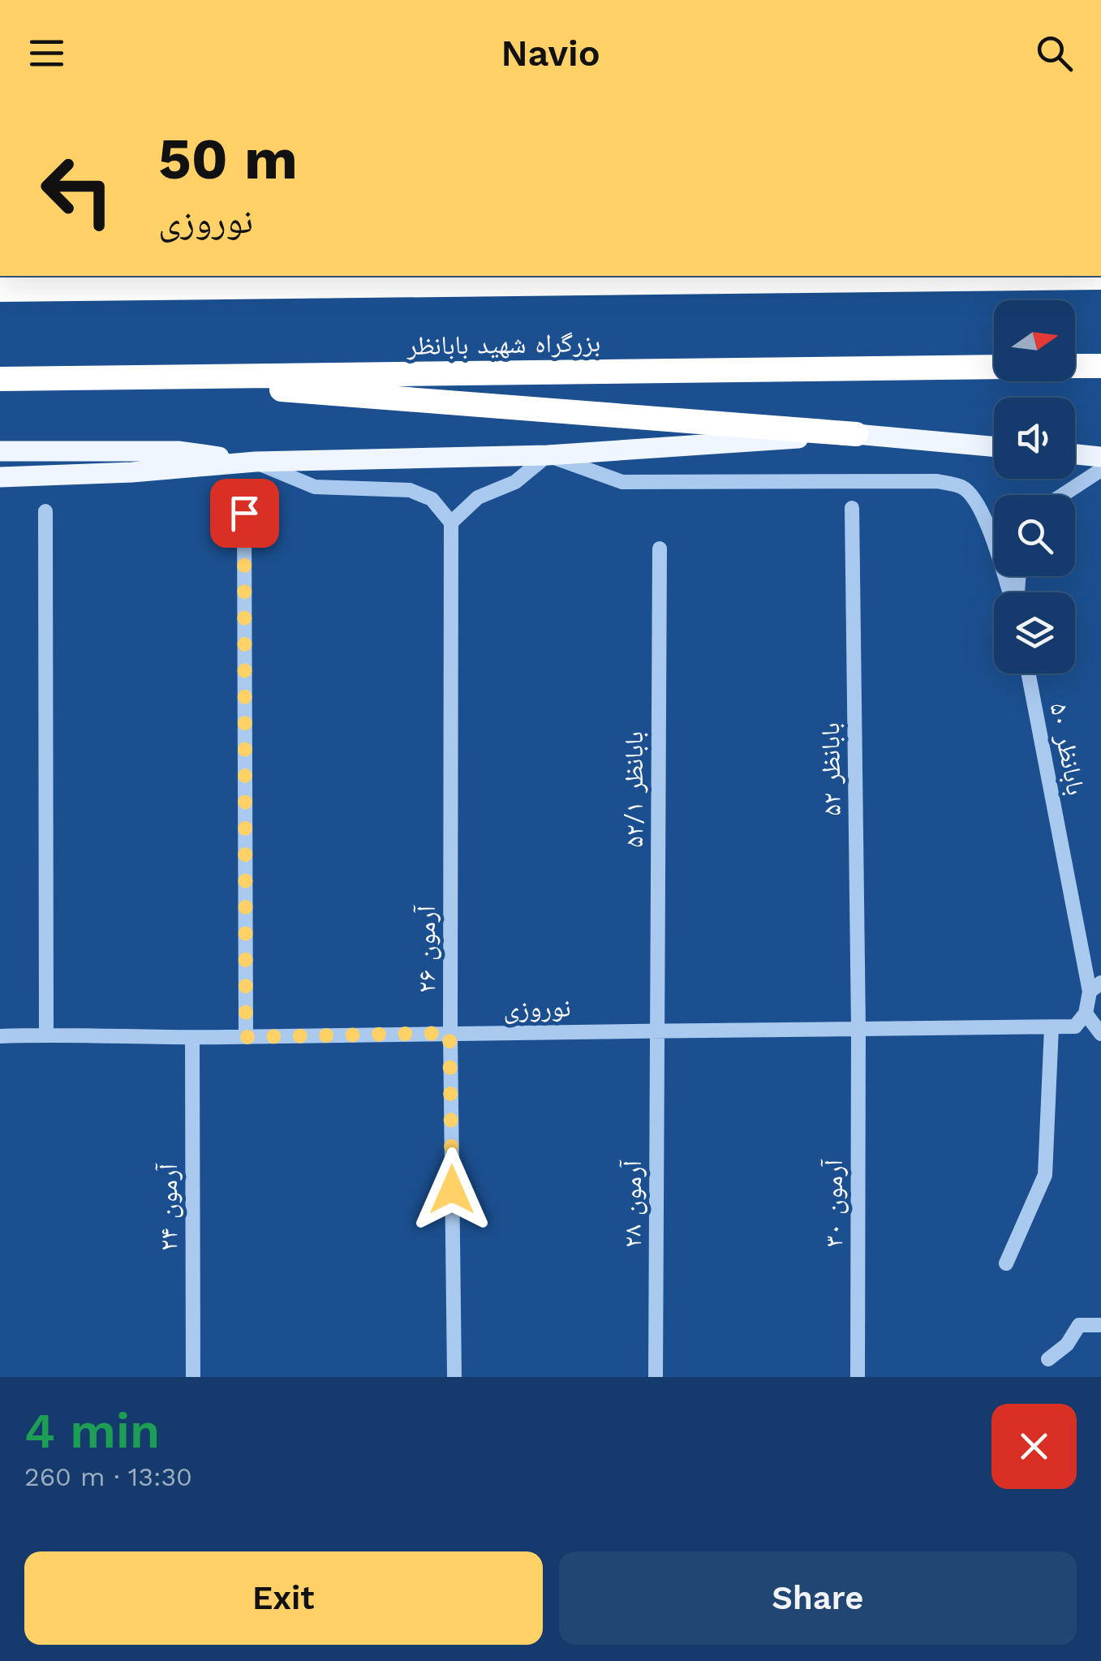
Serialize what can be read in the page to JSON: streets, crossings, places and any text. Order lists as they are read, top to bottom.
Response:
{
  "streets": {
    "highway": ["بزرگراه شهید بابانظر"],
    "street": [
      "بابانظر ۵۰",
      "بابانظر ۵۲",
      "بابانظر ۵۲/۱",
      "آرمون ۲۶",
      "نوروزی",
      "آرمون ۳۰",
      "آرمون ۲۸",
      "آرمون ۲۴"
    ]
  },
  "crossings": [
    ["بابانظر ۵۲", "نوروزی"],
    ["بابانظر ۵۲", "آرمون ۳۰"],
    ["بابانظر ۵۲/۱", "نوروزی"],
    ["بابانظر ۵۲/۱", "آرمون ۲۸"],
    ["آرمون ۲۶", "نوروزی"],
    ["نوروزی", "آرمون ۳۰"],
    ["نوروزی", "آرمون ۲۸"],
    ["نوروزی", "آرمون ۲۴"]
  ],
  "north": "right",
  "page": {
    "header": "Navio",
    "turn": ["50 m", "نوروزی"],
    "heading": ["4 min", "260 m · 13:30"],
    "buttons": ["Exit", "Share"]
  }
}
